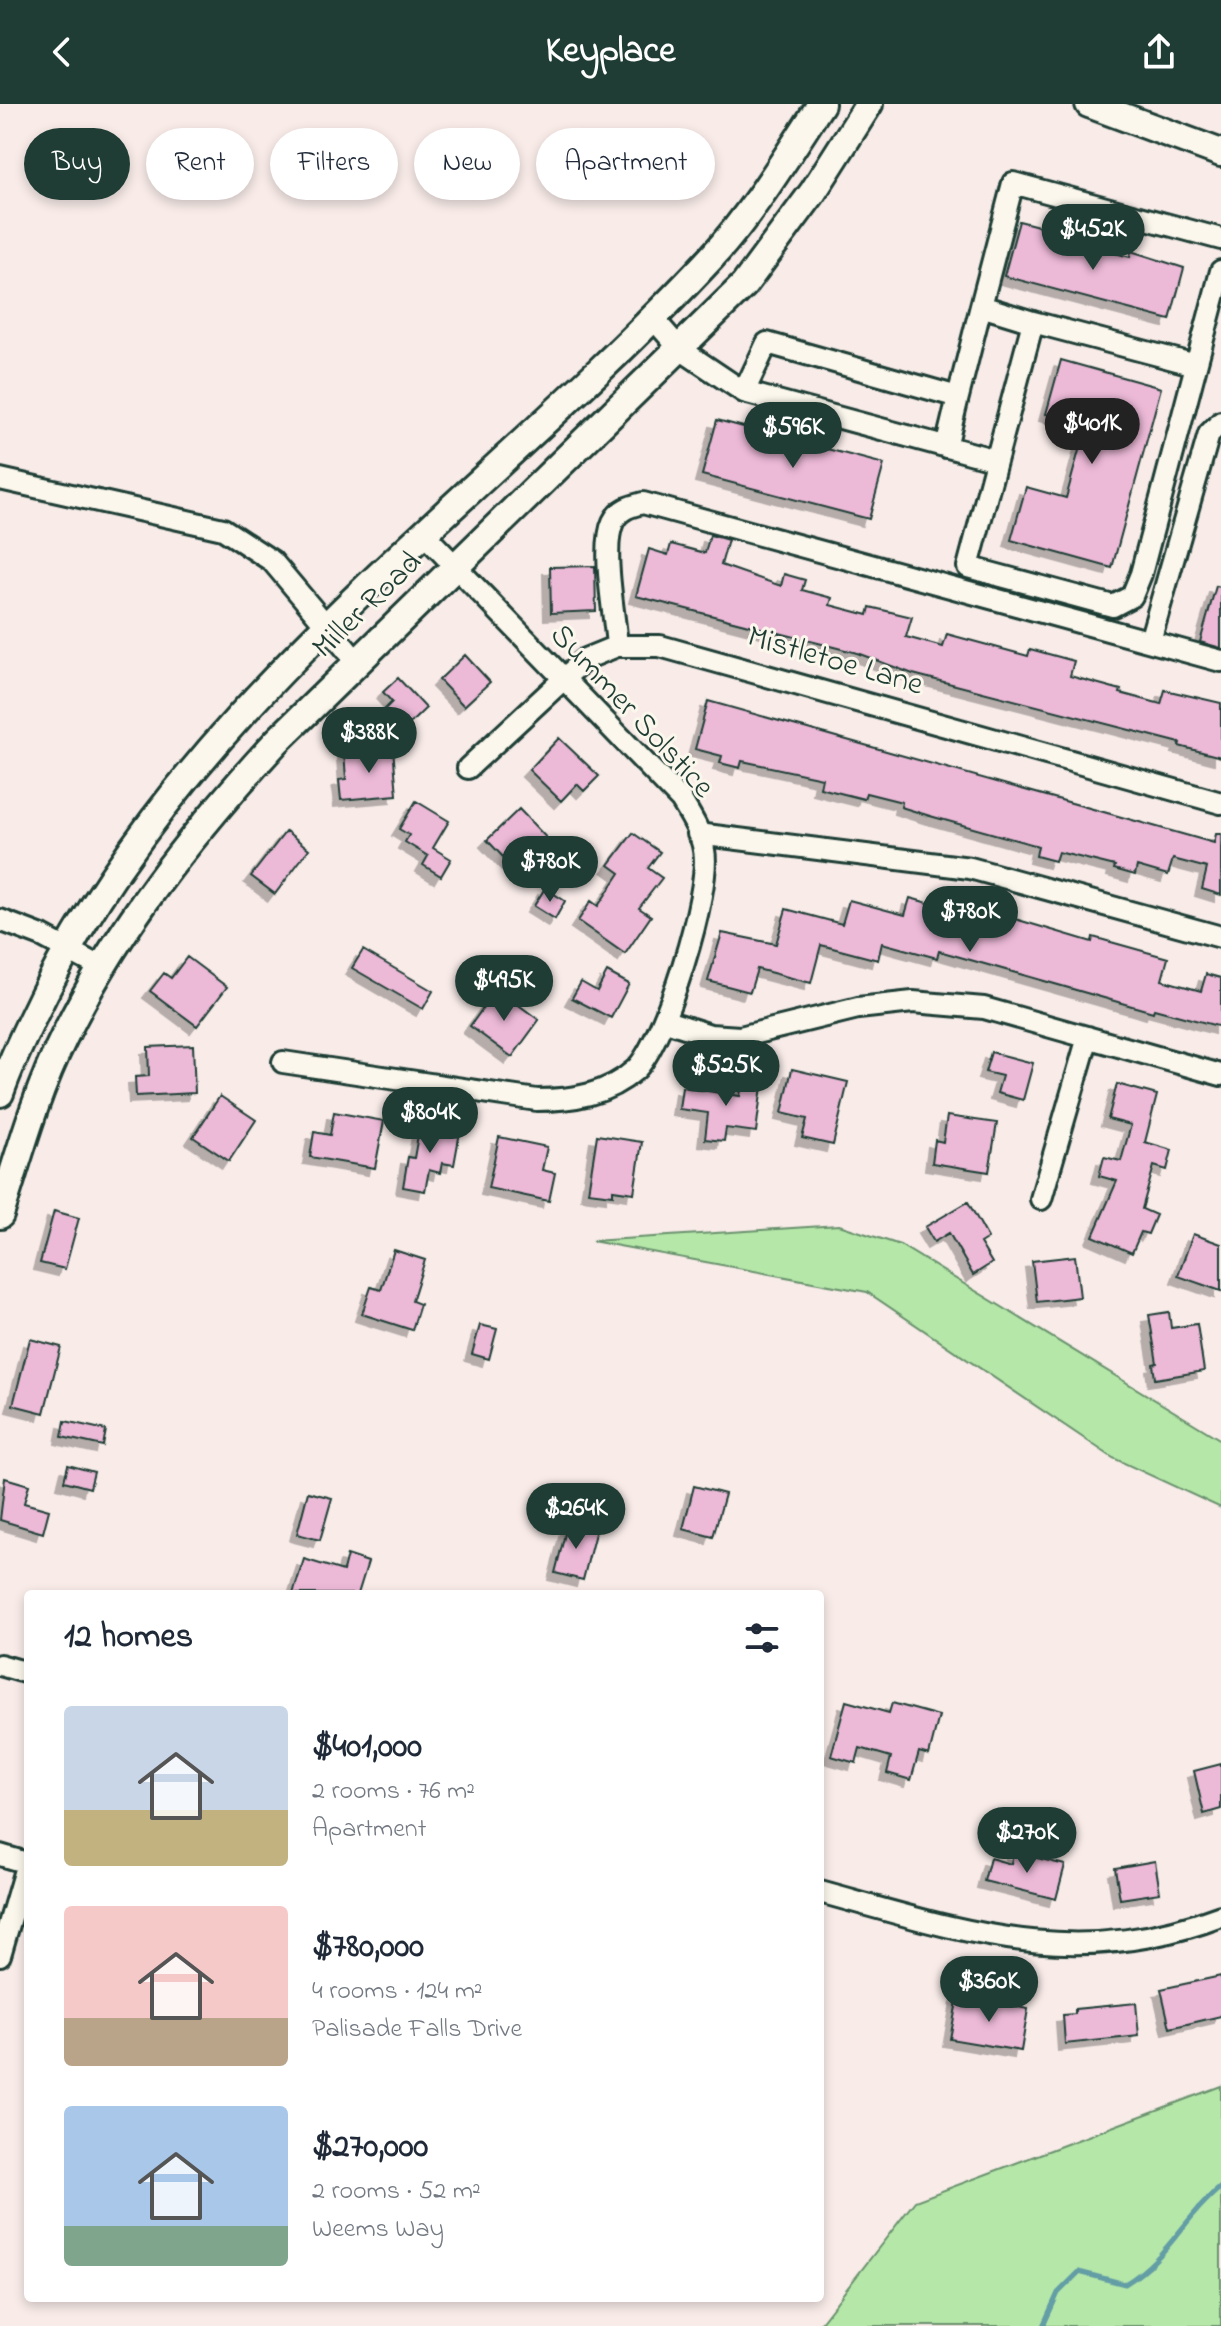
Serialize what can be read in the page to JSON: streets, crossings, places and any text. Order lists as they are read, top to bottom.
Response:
{
  "streets": {
    "main road": ["Miller Road"],
    "street": ["Mistletoe Lane", "Summer Solstice"]
  },
  "crossings": [
    ["Miller Road", "Summer Solstice"],
    ["Mistletoe Lane", "Summer Solstice"]
  ],
  "page": {
    "header": "Keyplace",
    "chip": [
      "Buy",
      "Rent",
      "Filters",
      "New",
      "Apartment"
    ],
    "price": [
      "$452K",
      "$401K",
      "$596K",
      "$388K",
      "$780K",
      "$780K",
      "$495K",
      "$525K",
      "$804K",
      "$264K",
      "$270K",
      "$360K"
    ],
    "heading": "12 homes",
    "list": [
      {
        "name": "$401,000",
        "note": "2 rooms · 76 m² · Apartment"
      },
      {
        "name": "$780,000",
        "note": "4 rooms · 124 m² · Palisade Falls Drive"
      },
      {
        "name": "$270,000",
        "note": "2 rooms · 52 m² · Weems Way"
      }
    ]
  }
}
